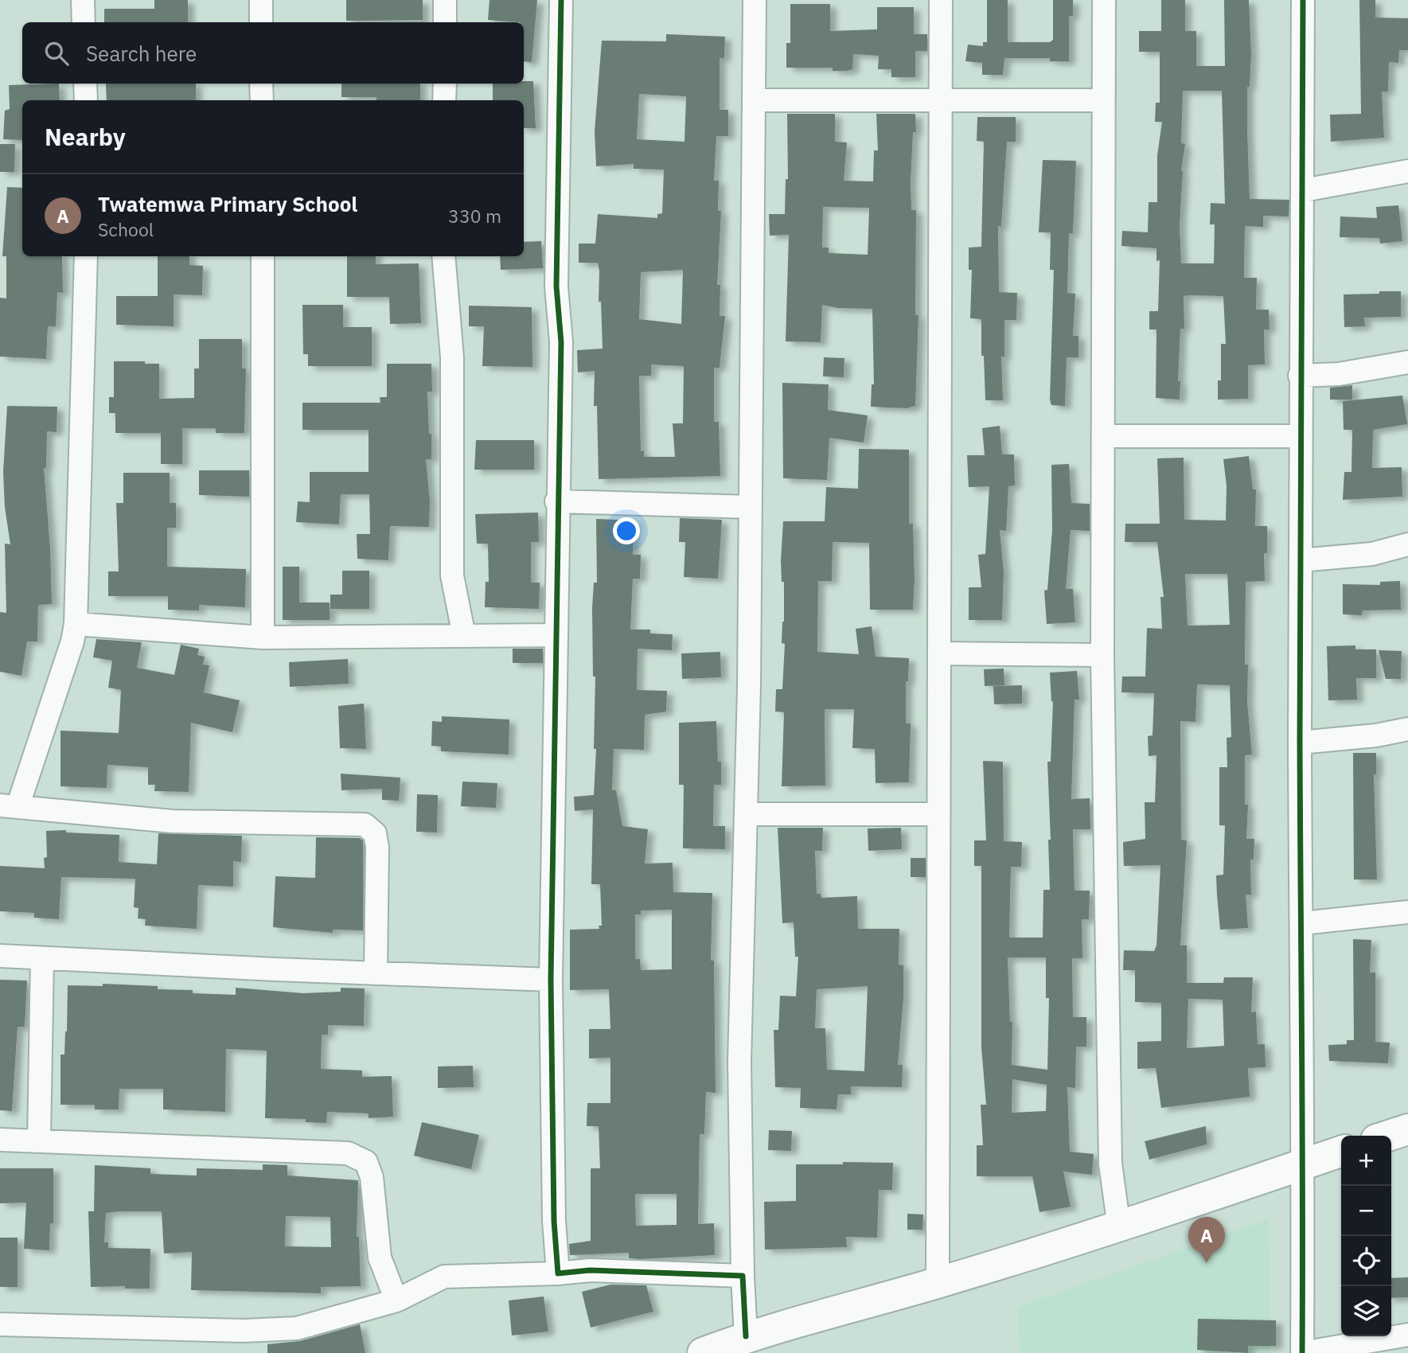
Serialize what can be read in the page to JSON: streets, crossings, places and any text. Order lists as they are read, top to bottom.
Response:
{
  "page": {
    "search": "Search here",
    "heading": "Nearby",
    "list": [
      {
        "mark": "A",
        "name": "Twatemwa Primary School",
        "note": "School",
        "value": "330 m"
      }
    ],
    "map_buttons": ["+", "−"],
    "pins": "A"
  }
}
